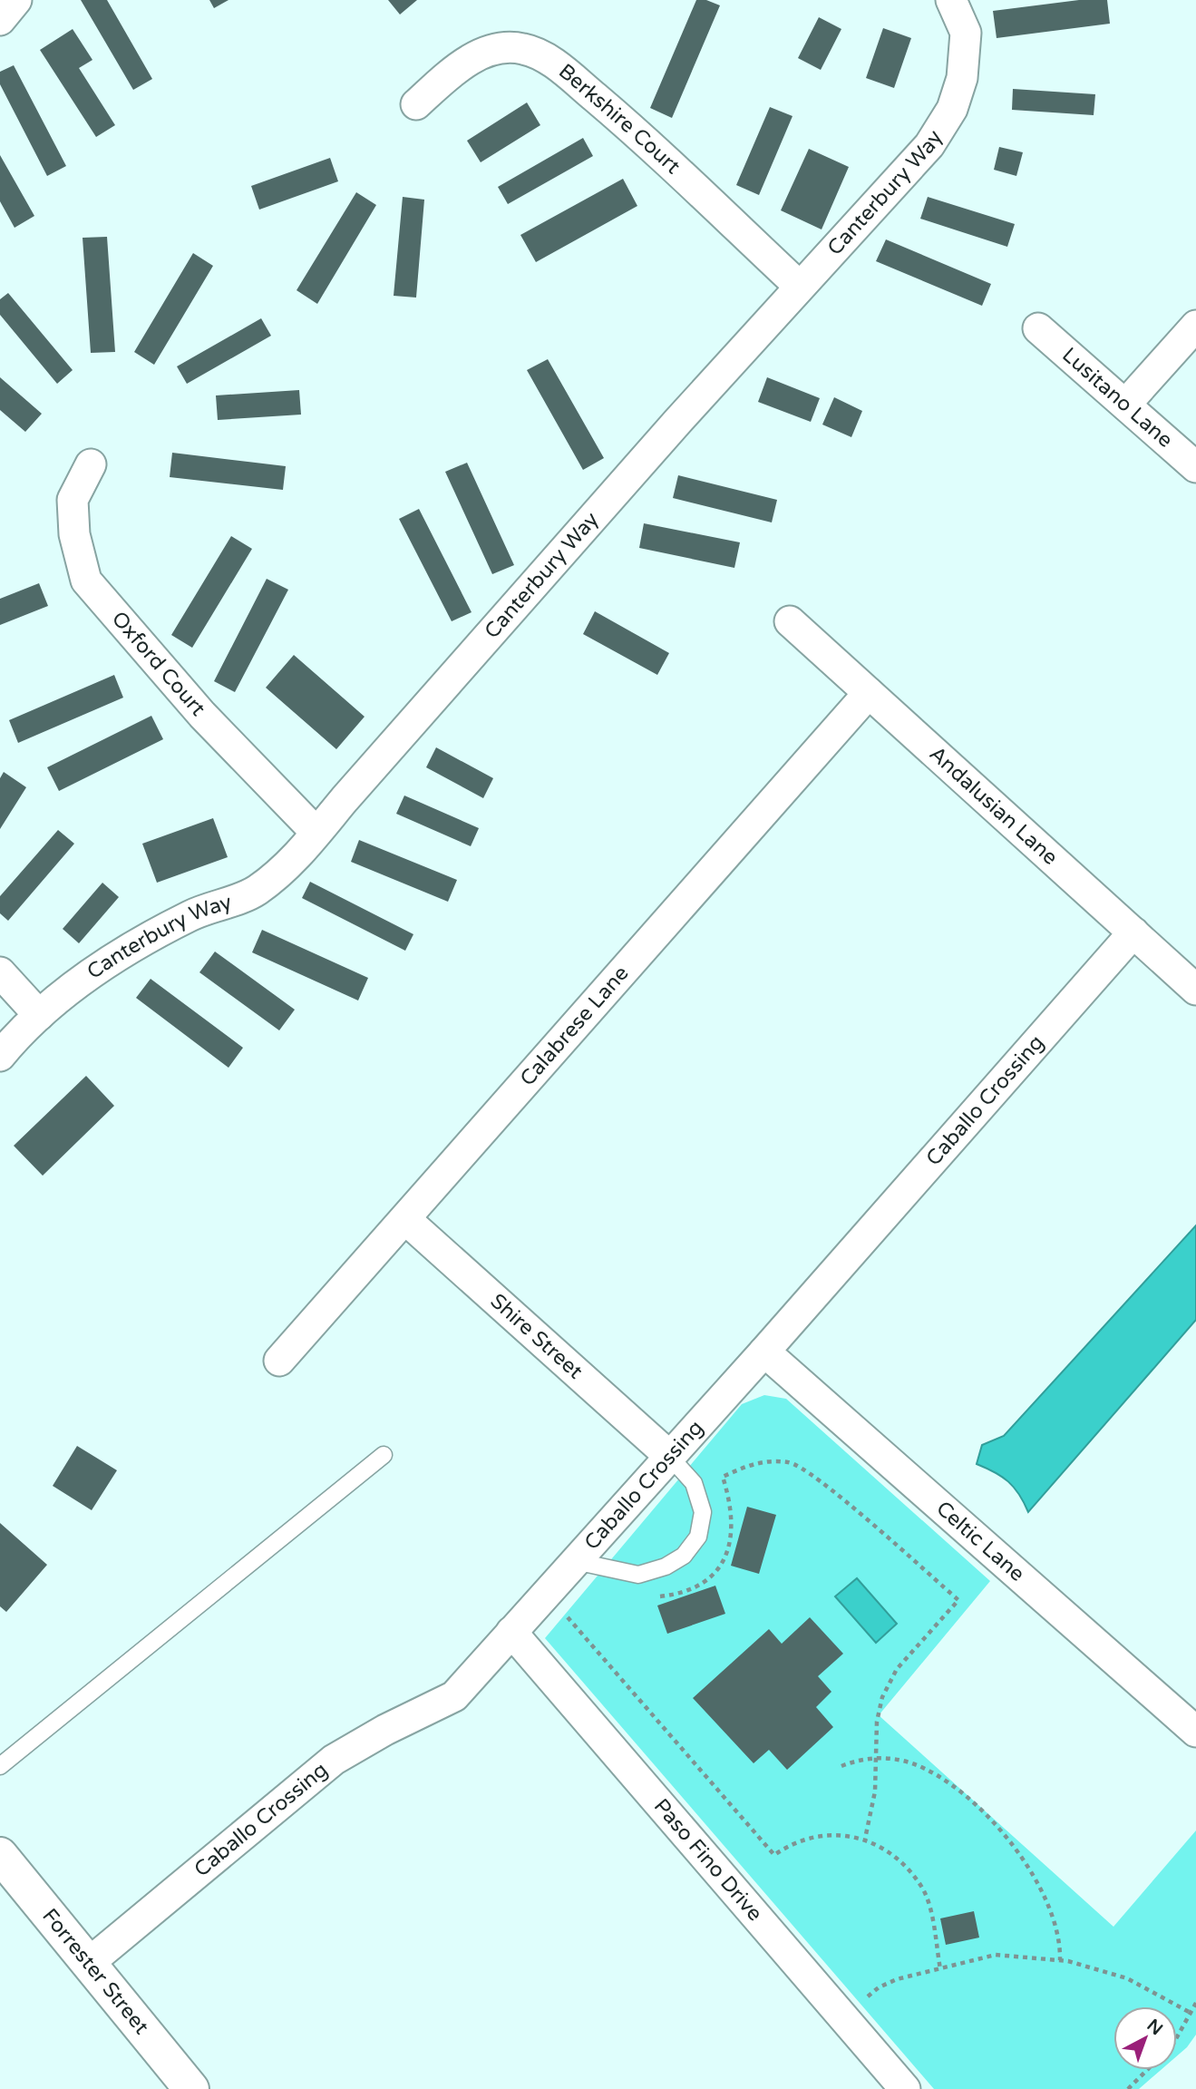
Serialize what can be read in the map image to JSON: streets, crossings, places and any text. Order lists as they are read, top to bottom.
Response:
{
  "streets": {
    "street": [
      "Berkshire Court",
      "Canterbury Way",
      "Lusitano Lane",
      "Oxford Court",
      "Andalusian Lane",
      "Calabrese Lane",
      "Caballo Crossing",
      "Shire Street",
      "Celtic Lane",
      "Paso Fino Drive",
      "Forrester Street"
    ]
  },
  "crossings": [
    ["Berkshire Court", "Canterbury Way"],
    ["Canterbury Way", "Oxford Court"],
    ["Andalusian Lane", "Calabrese Lane"],
    ["Andalusian Lane", "Caballo Crossing"],
    ["Calabrese Lane", "Shire Street"],
    ["Caballo Crossing", "Shire Street"],
    ["Caballo Crossing", "Celtic Lane"],
    ["Caballo Crossing", "Paso Fino Drive"],
    ["Caballo Crossing", "Forrester Street"]
  ],
  "north": "top right"
}
